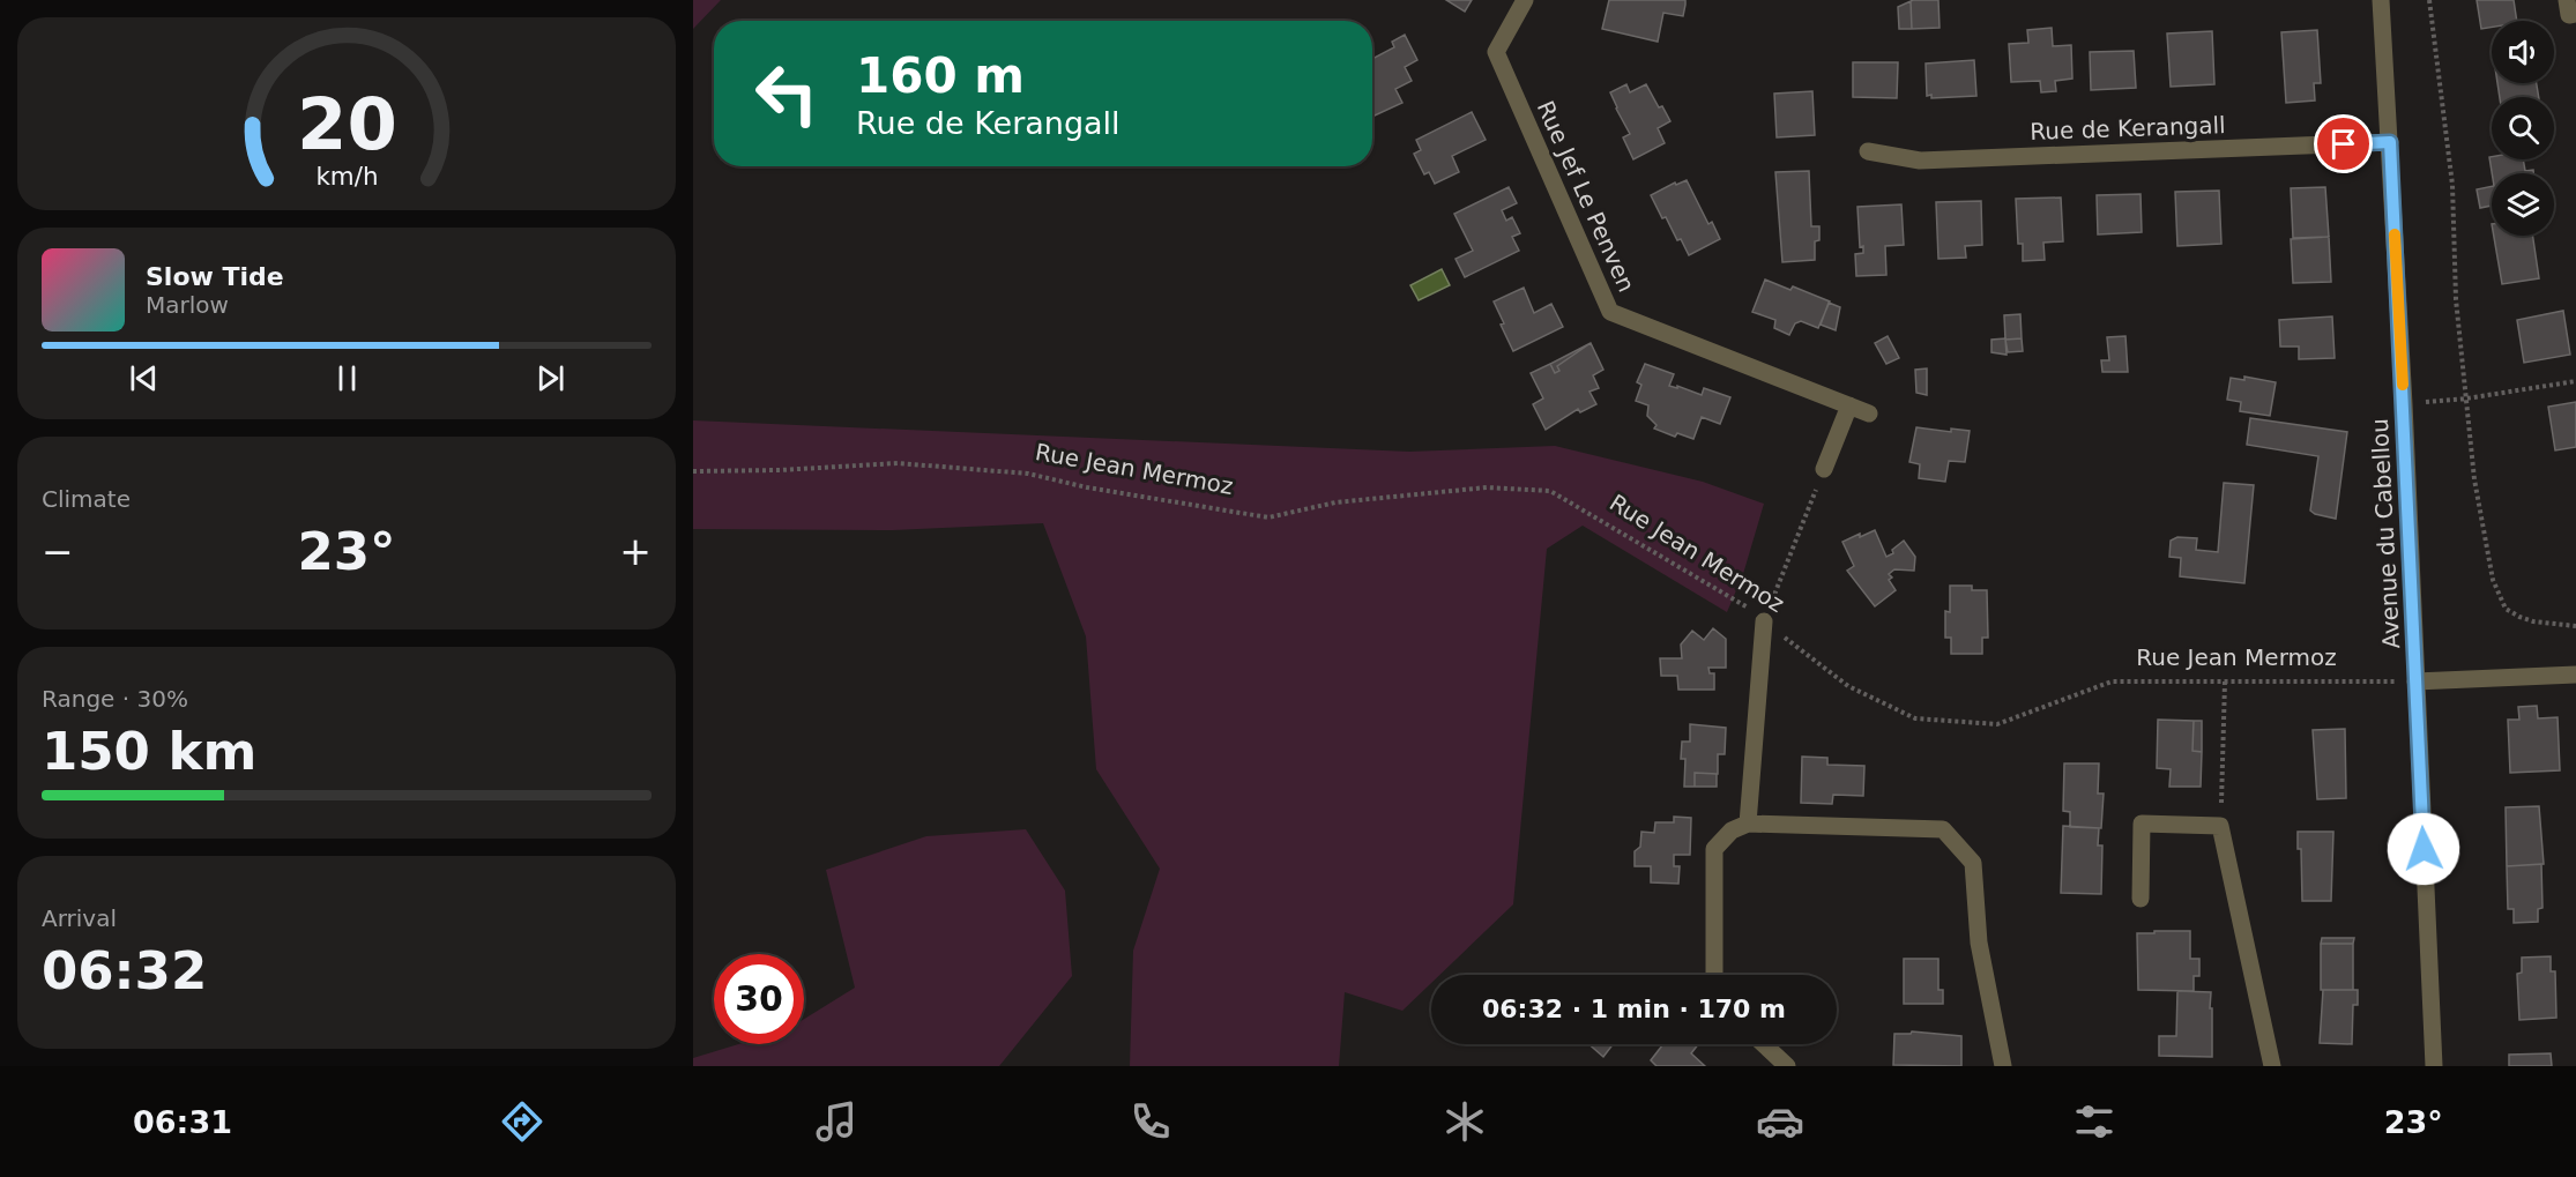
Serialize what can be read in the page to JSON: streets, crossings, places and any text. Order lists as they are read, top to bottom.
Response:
{
  "streets": {
    "street": ["Rue de Kerangall", "Rue Jef Le Penven", "Avenue du Cabellou"],
    "path": ["Rue Jean Mermoz"]
  },
  "crossings": [
    ["Rue de Kerangall", "Avenue du Cabellou"],
    ["Rue Jean Mermoz", "Avenue du Cabellou"]
  ],
  "page": {
    "turn": ["160 m", "Rue de Kerangall"],
    "song": ["Slow Tide", "Marlow"],
    "tile": [
      "Climate",
      ["Range · 30%", "150 km"],
      ["Arrival", "06:32"]
    ],
    "heat": ["−", "23°", "+"],
    "limit": "30",
    "trip": "06:32 · 1 min · 170 m",
    "tabs": ["06:31", "23°"],
    "gauge": ["20", "km/h"]
  }
}
